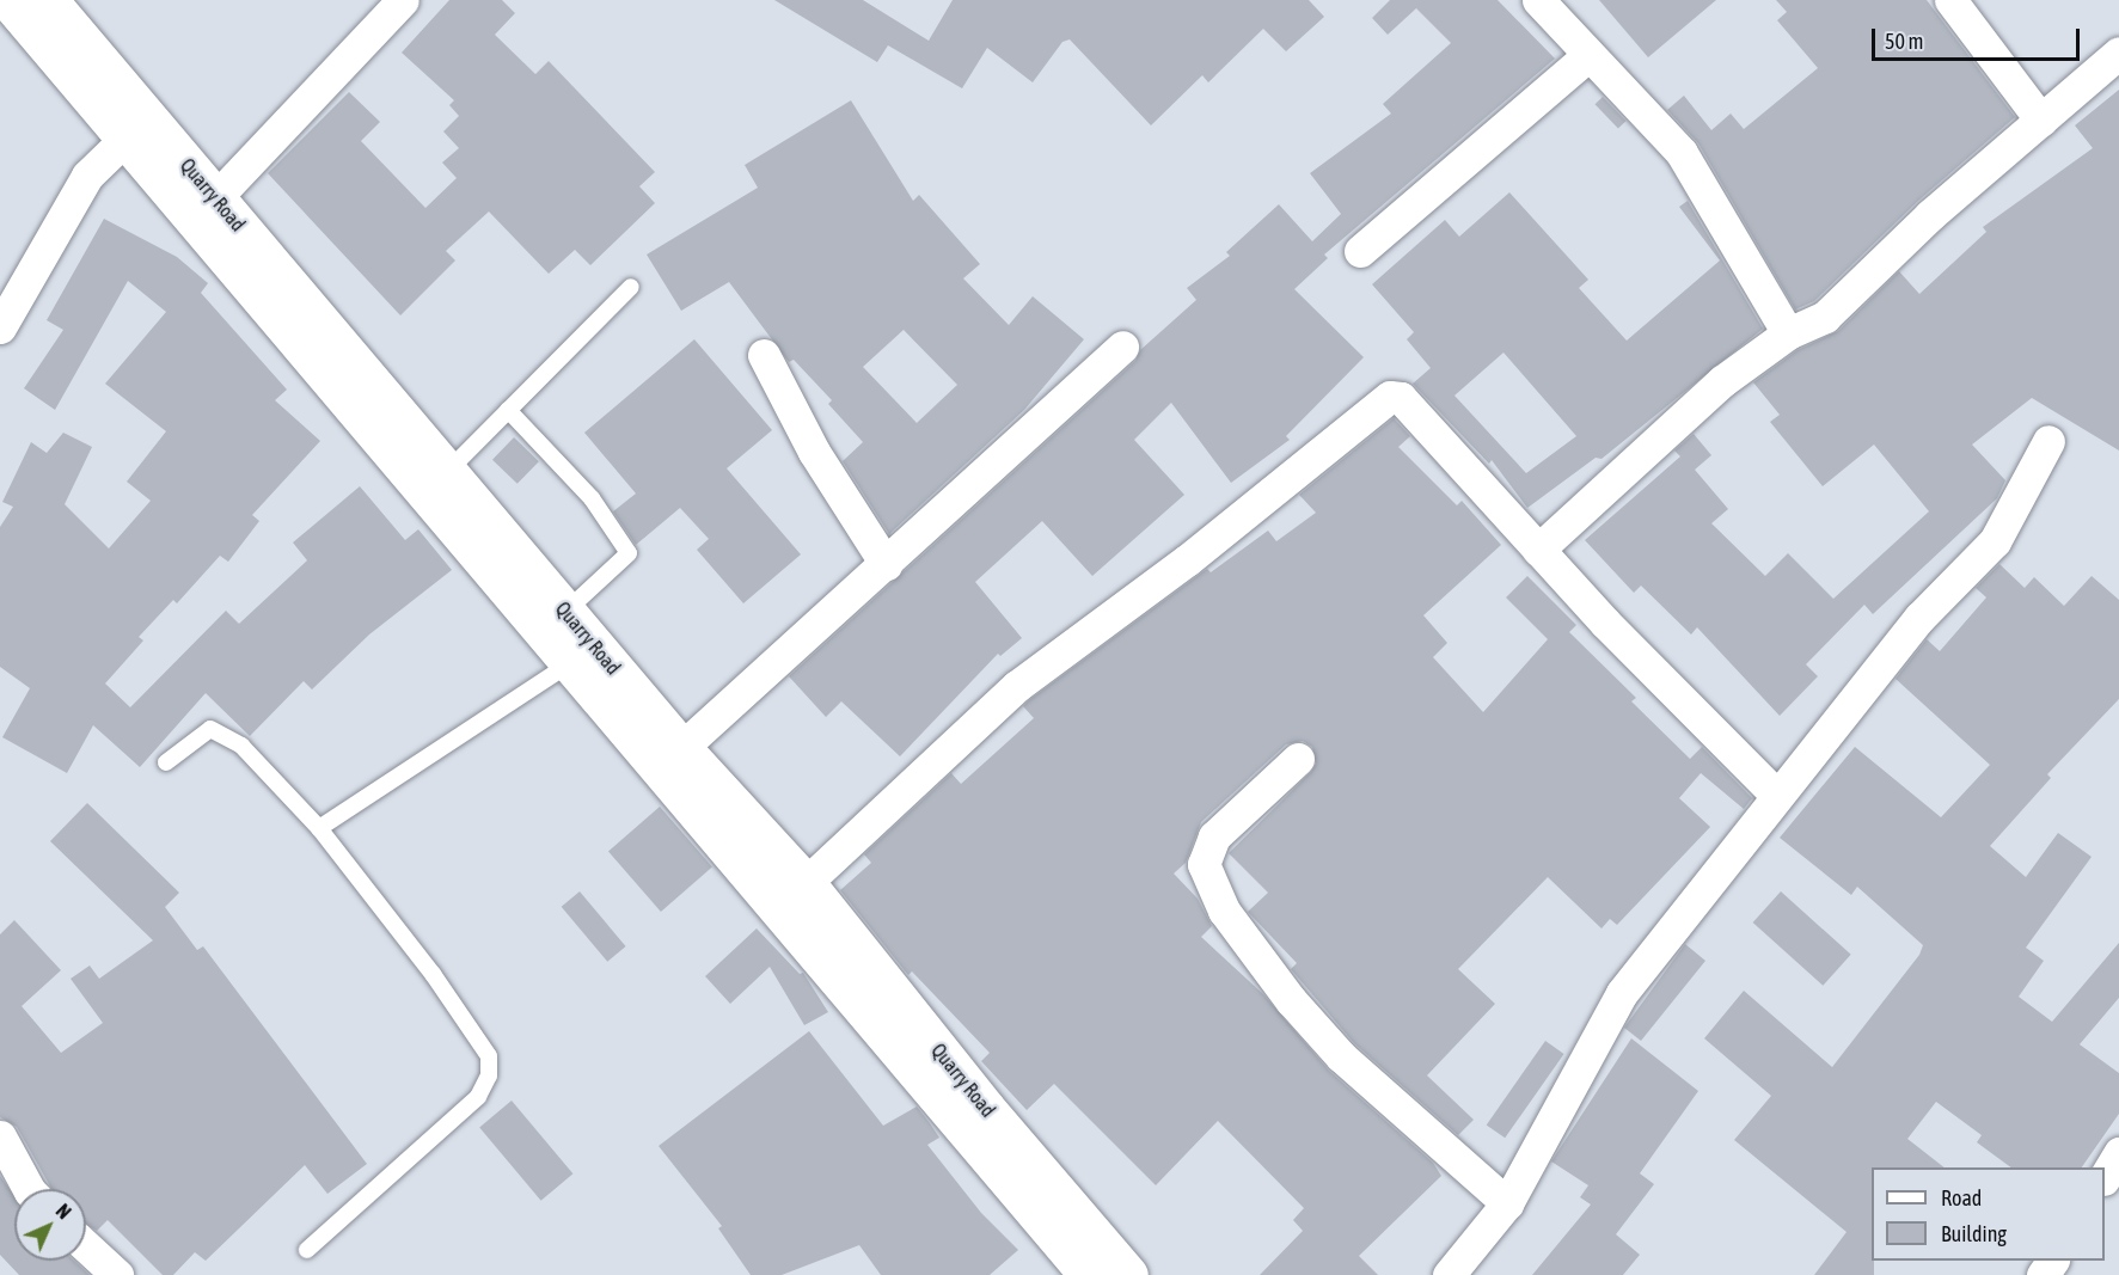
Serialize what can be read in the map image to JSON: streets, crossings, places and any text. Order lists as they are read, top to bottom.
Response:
{
  "streets": {
    "main road": ["Quarry Road"]
  },
  "legend": ["Road", "Building"],
  "scale_bar": "50 m",
  "north": "top right"
}
